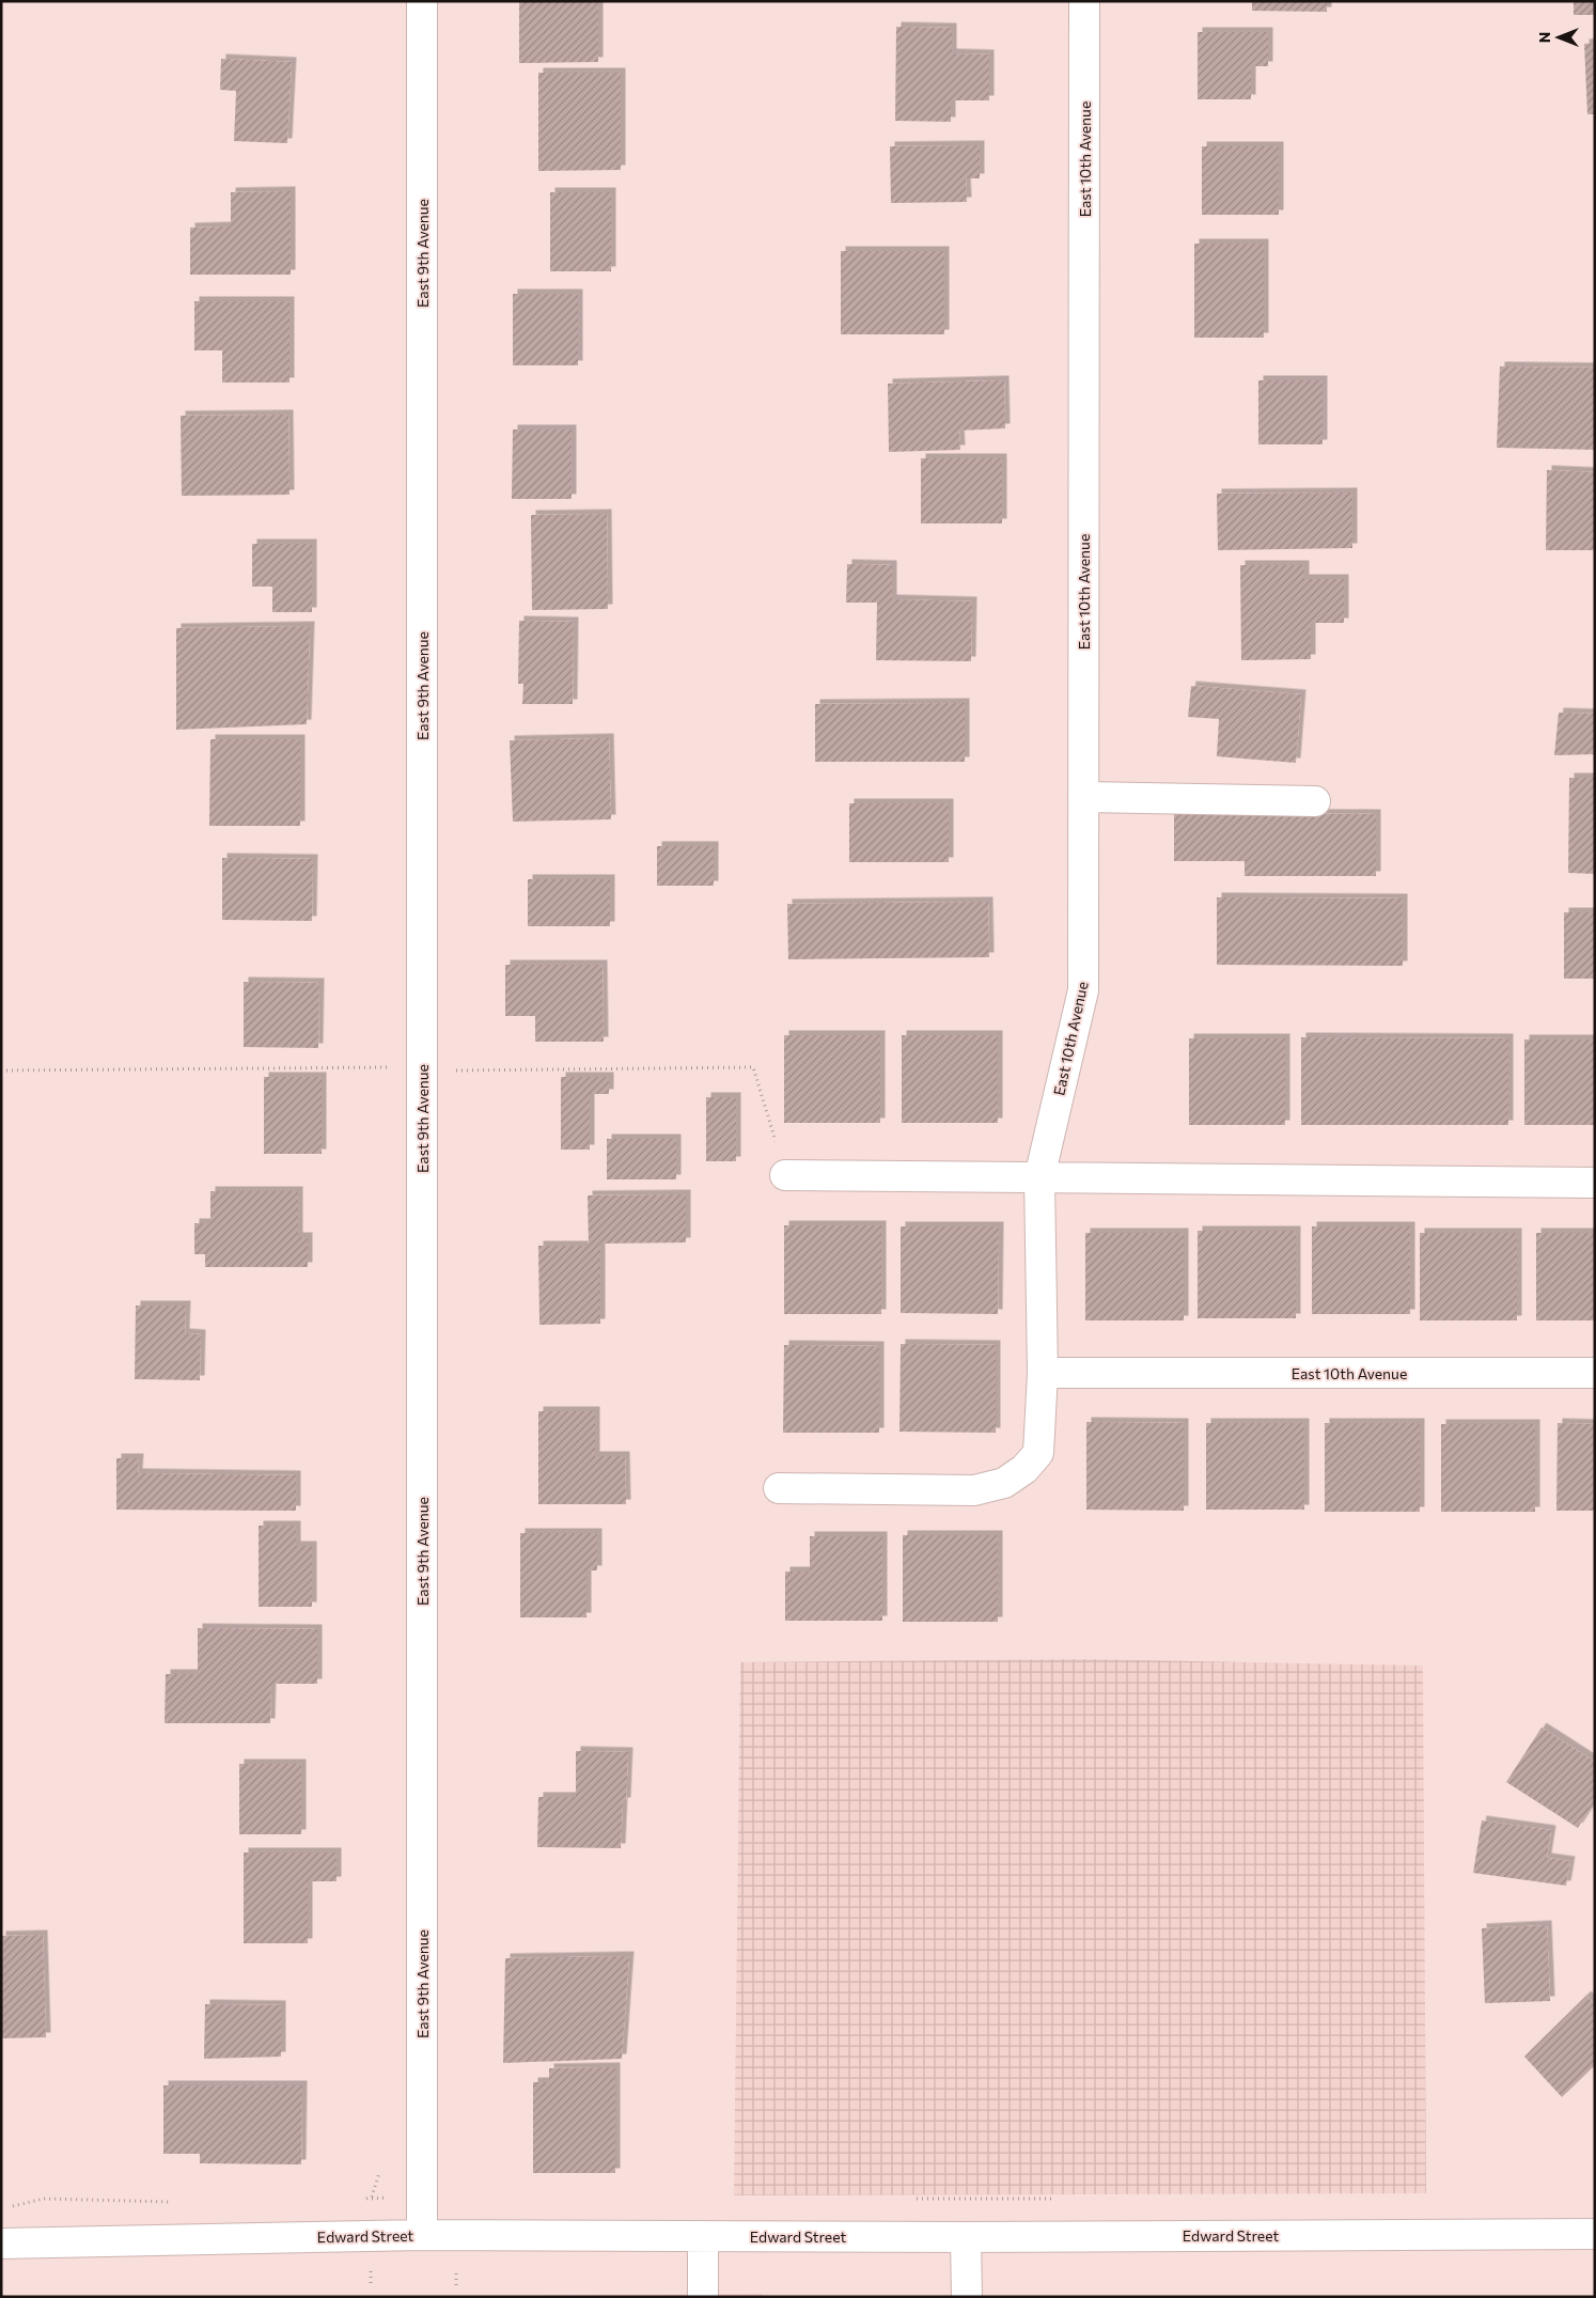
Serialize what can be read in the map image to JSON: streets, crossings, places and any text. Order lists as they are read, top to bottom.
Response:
{
  "streets": {
    "street": ["East 10th Avenue", "East 9th Avenue", "Edward Street"]
  },
  "crossings": [
    ["East 9th Avenue", "Edward Street"]
  ],
  "north": "left"
}
